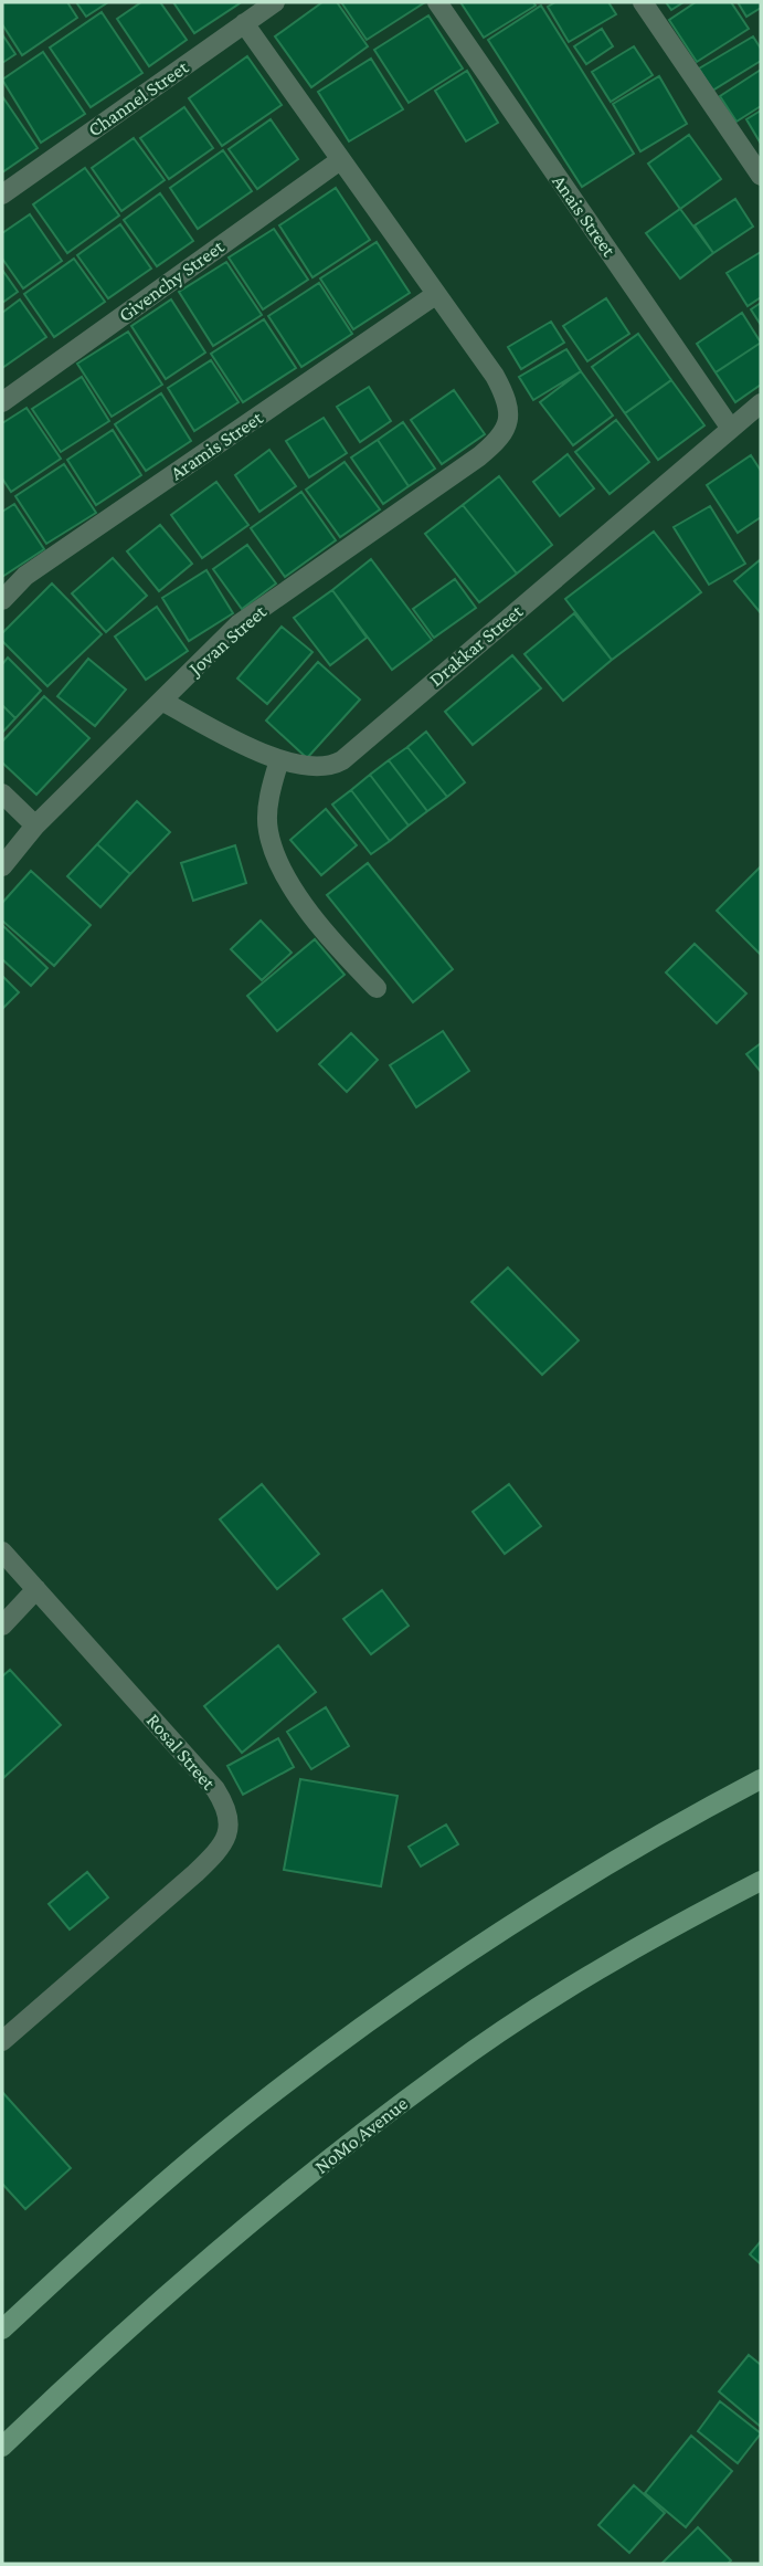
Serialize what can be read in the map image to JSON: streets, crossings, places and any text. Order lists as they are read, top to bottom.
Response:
{
  "streets": {
    "main road": ["NoMo Avenue"],
    "street": [
      "Channel Street",
      "Anais Street",
      "Givenchy Street",
      "Aramis Street",
      "Jovan Street",
      "Drakkar Street",
      "Rosal Street"
    ]
  },
  "crossings": [
    ["Channel Street", "Jovan Street"],
    ["Anais Street", "Drakkar Street"],
    ["Givenchy Street", "Jovan Street"],
    ["Aramis Street", "Jovan Street"],
    ["Jovan Street", "Drakkar Street"]
  ]
}
